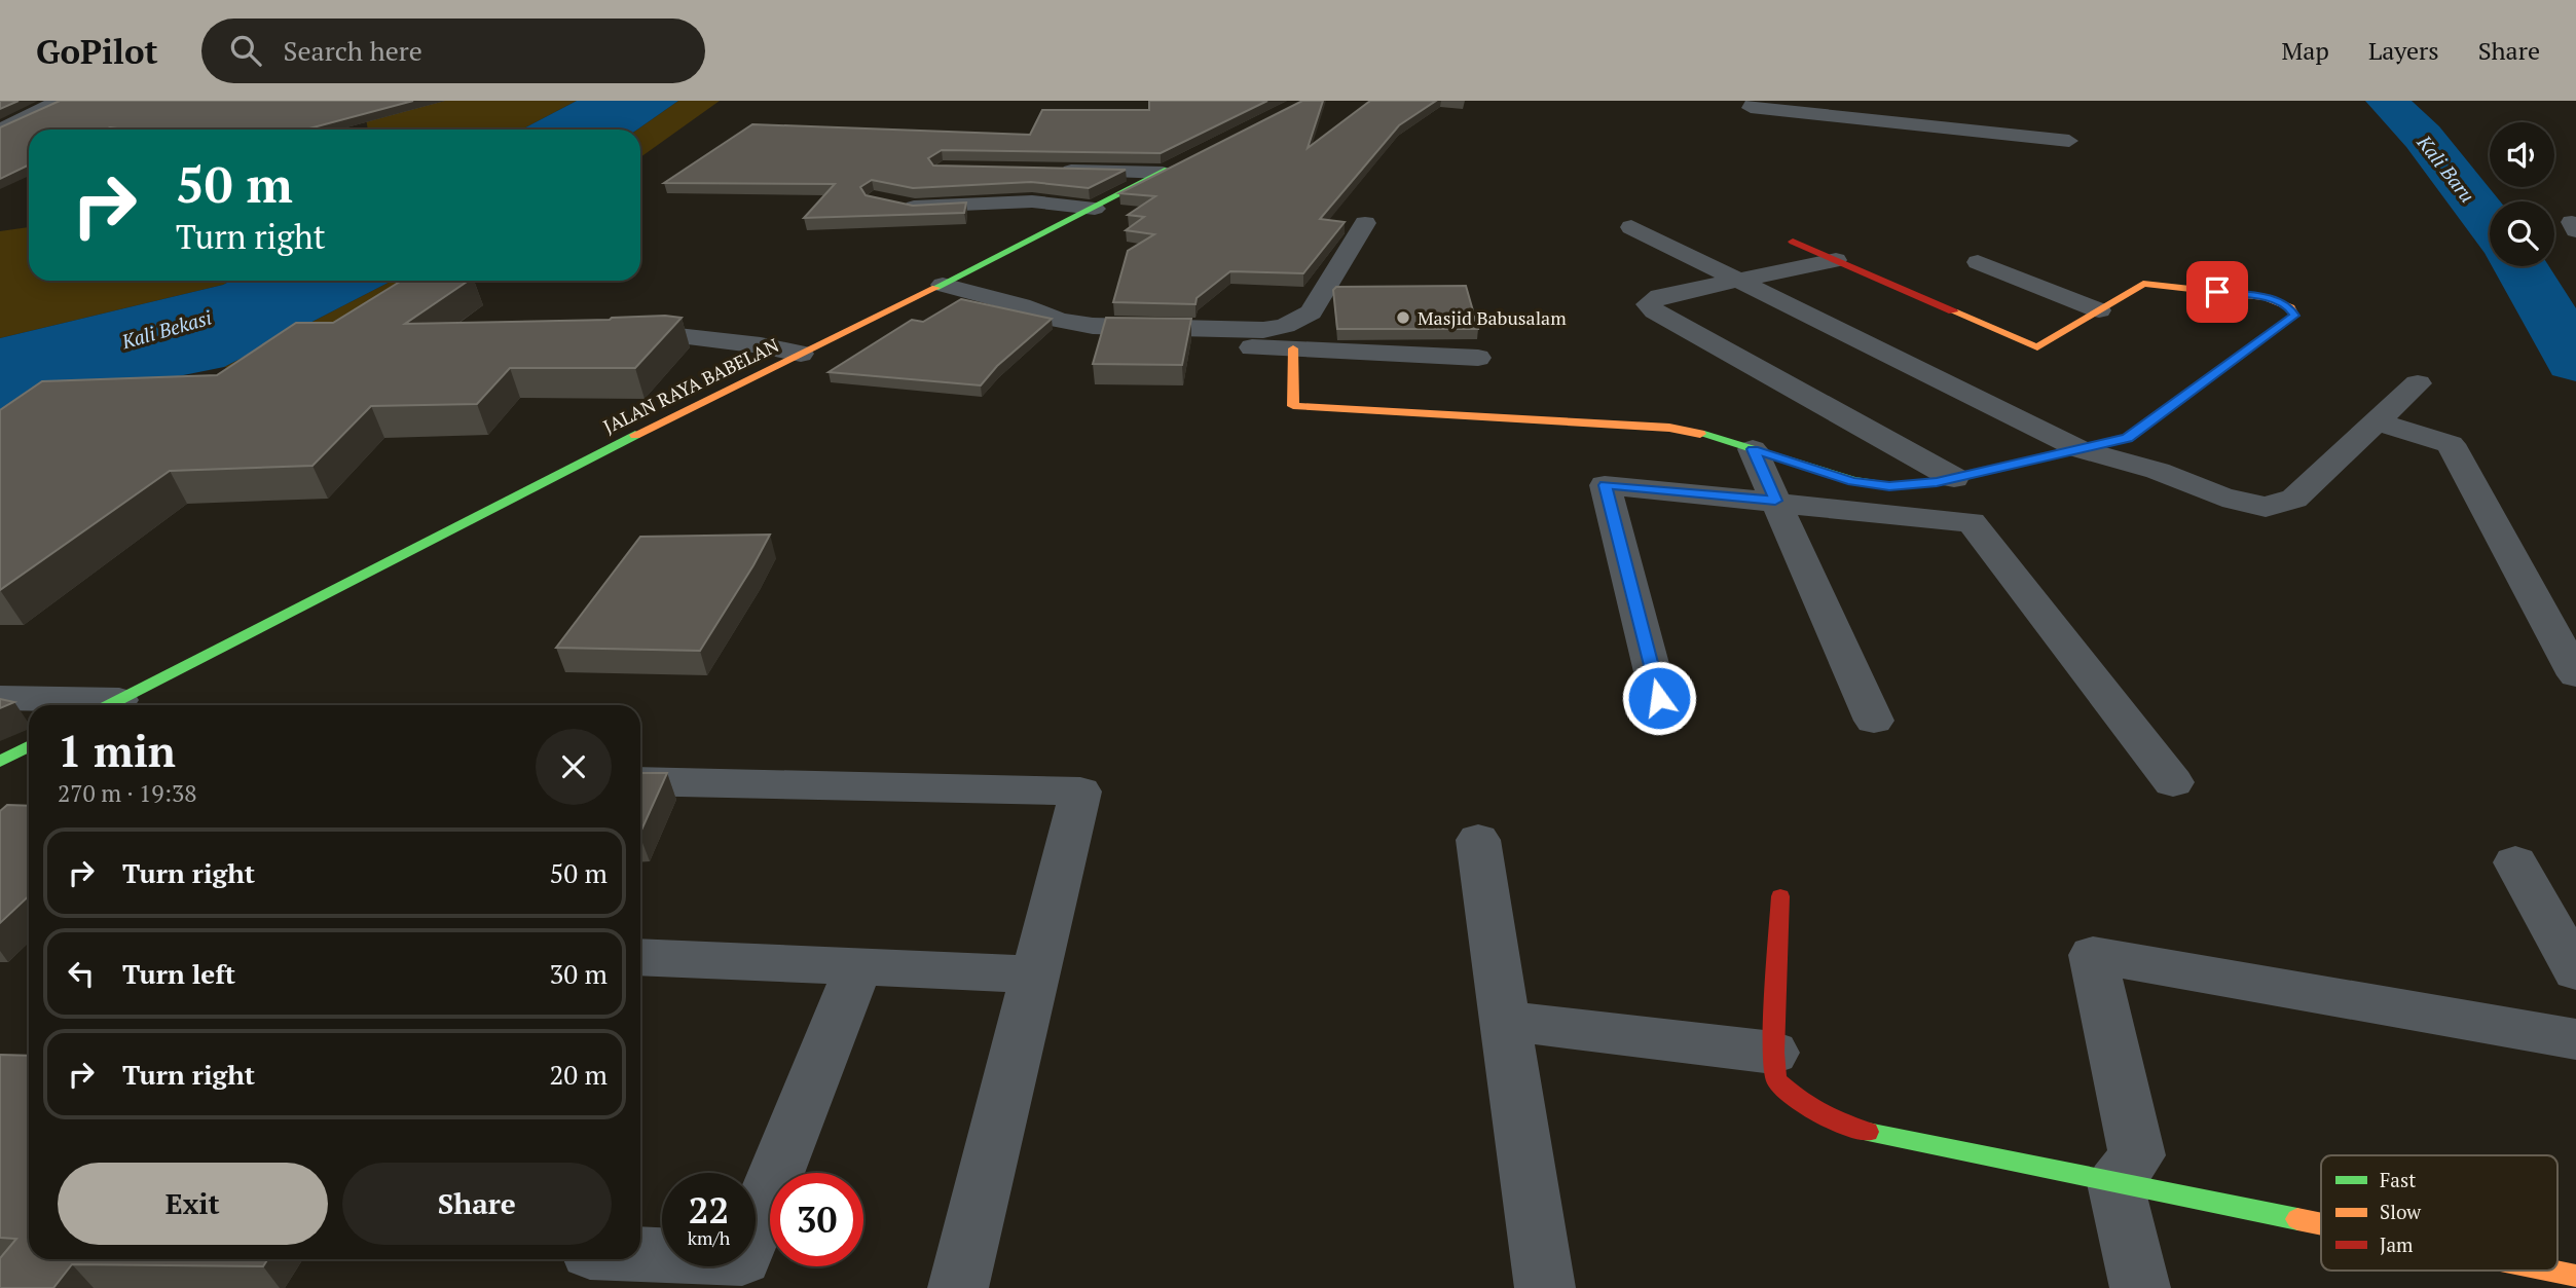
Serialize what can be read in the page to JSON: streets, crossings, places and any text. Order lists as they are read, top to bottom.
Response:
{
  "streets": {
    "street": ["JALAN RAYA BABELAN"]
  },
  "water": ["Kali Baru", "Kali Bekasi"],
  "places": ["Masjid Babusalam"],
  "legend": ["Fast", "Slow", "Jam"],
  "page": {
    "header": "GoPilot",
    "search": "Search here",
    "nav": ["Map", "Layers", "Share"],
    "turn": ["50 m", "Turn right"],
    "heading": ["1 min", "270 m · 19:38"],
    "list": [
      {
        "name": "Turn right",
        "value": "50 m"
      },
      {
        "name": "Turn left",
        "value": "30 m"
      },
      {
        "name": "Turn right",
        "value": "20 m"
      }
    ],
    "buttons": ["Exit", "Share"],
    "speed": "22 km/h",
    "limit": "30"
  }
}
